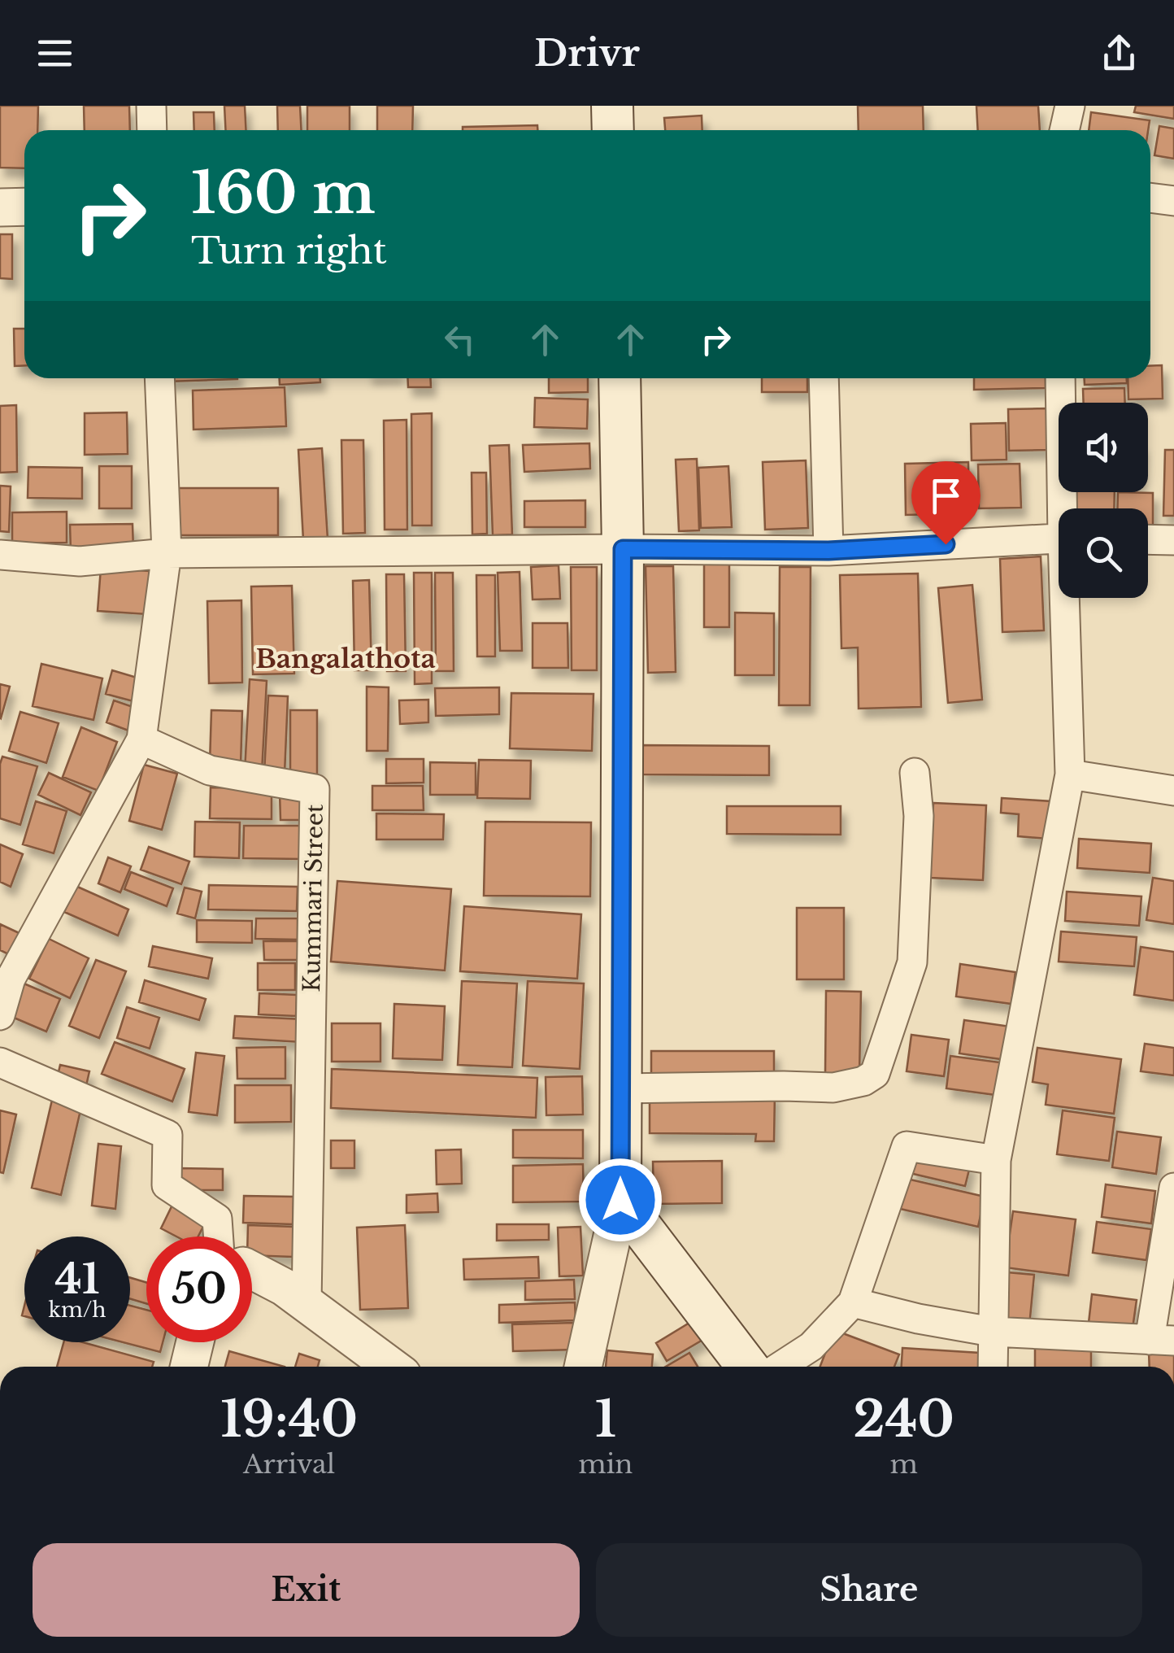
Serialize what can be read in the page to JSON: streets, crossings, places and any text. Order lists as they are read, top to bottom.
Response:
{
  "streets": {
    "street": ["Kummari Street"]
  },
  "districts": ["Bangalathota"],
  "page": {
    "header": "Drivr",
    "turn": ["160 m", "Turn right"],
    "speed": "41 km/h",
    "limit": "50",
    "eta": [
      "19:40",
      "Arrival",
      "1",
      "min",
      "240",
      "m"
    ],
    "buttons": ["Exit", "Share"]
  }
}
